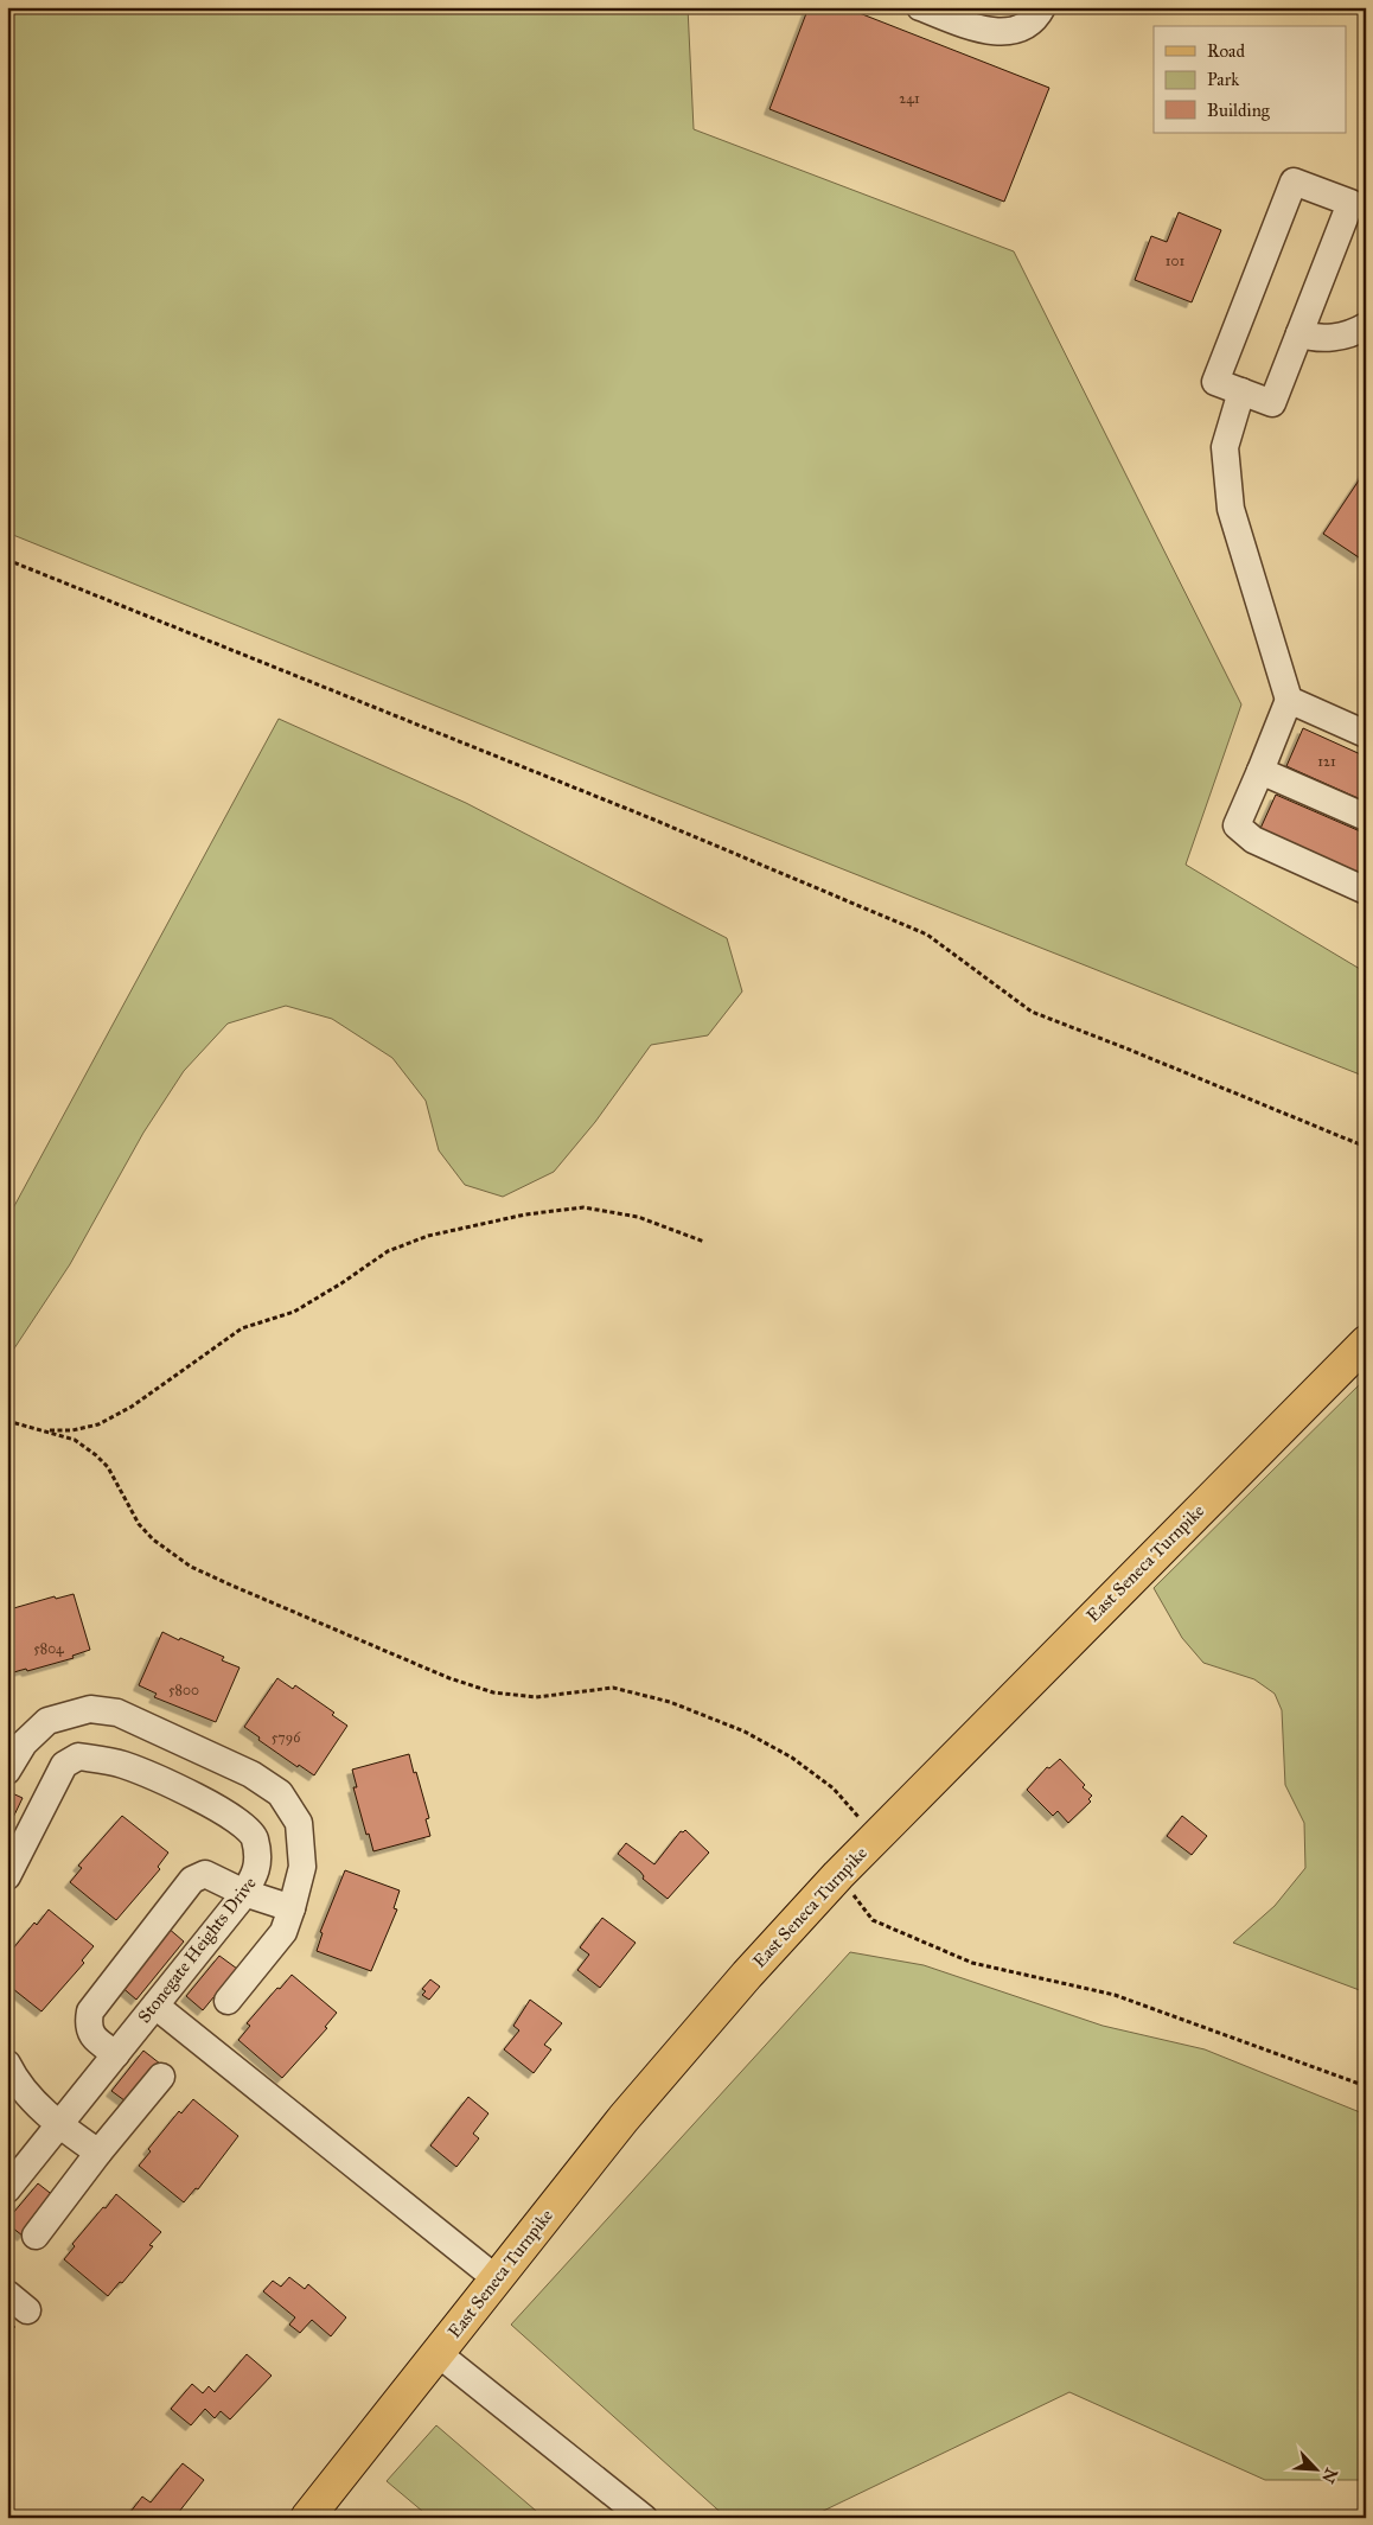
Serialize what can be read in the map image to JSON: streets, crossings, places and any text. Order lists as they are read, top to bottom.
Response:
{
  "streets": {
    "main road": ["East Seneca Turnpike"],
    "street": ["Stonegate Heights Drive"]
  },
  "house_numbers": [
    "241",
    "101",
    "121",
    "5804",
    "5800",
    "5796"
  ],
  "legend": ["Road", "Park", "Building"],
  "north": "bottom right"
}
